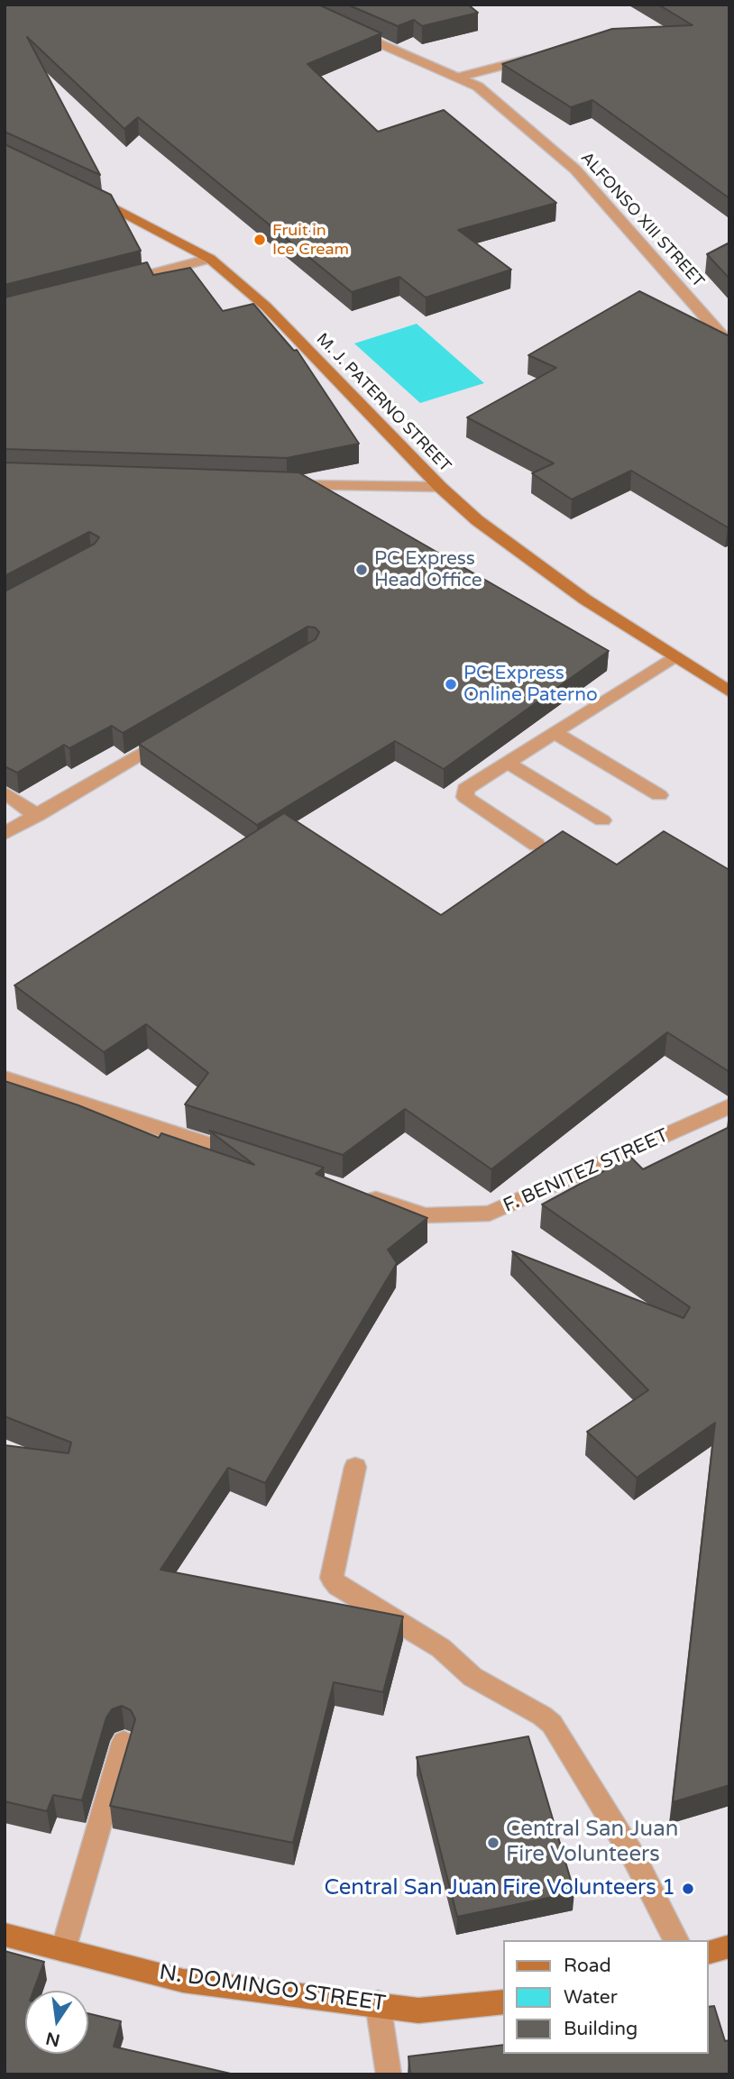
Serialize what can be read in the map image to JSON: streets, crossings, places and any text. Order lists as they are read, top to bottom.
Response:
{
  "streets": {
    "main road": ["M. J. PATERNO STREET", "N. DOMINGO STREET"],
    "street": ["ALFONSO XIII STREET", "F. BENITEZ STREET"]
  },
  "places": [
    "Fruit in Ice Cream",
    "PC Express Head Office",
    "PC Express Online Paterno",
    "Central San Juan Fire Volunteers",
    "Central San Juan Fire Volunteers 1"
  ],
  "legend": ["Road", "Water", "Building"],
  "north": "bottom"
}
